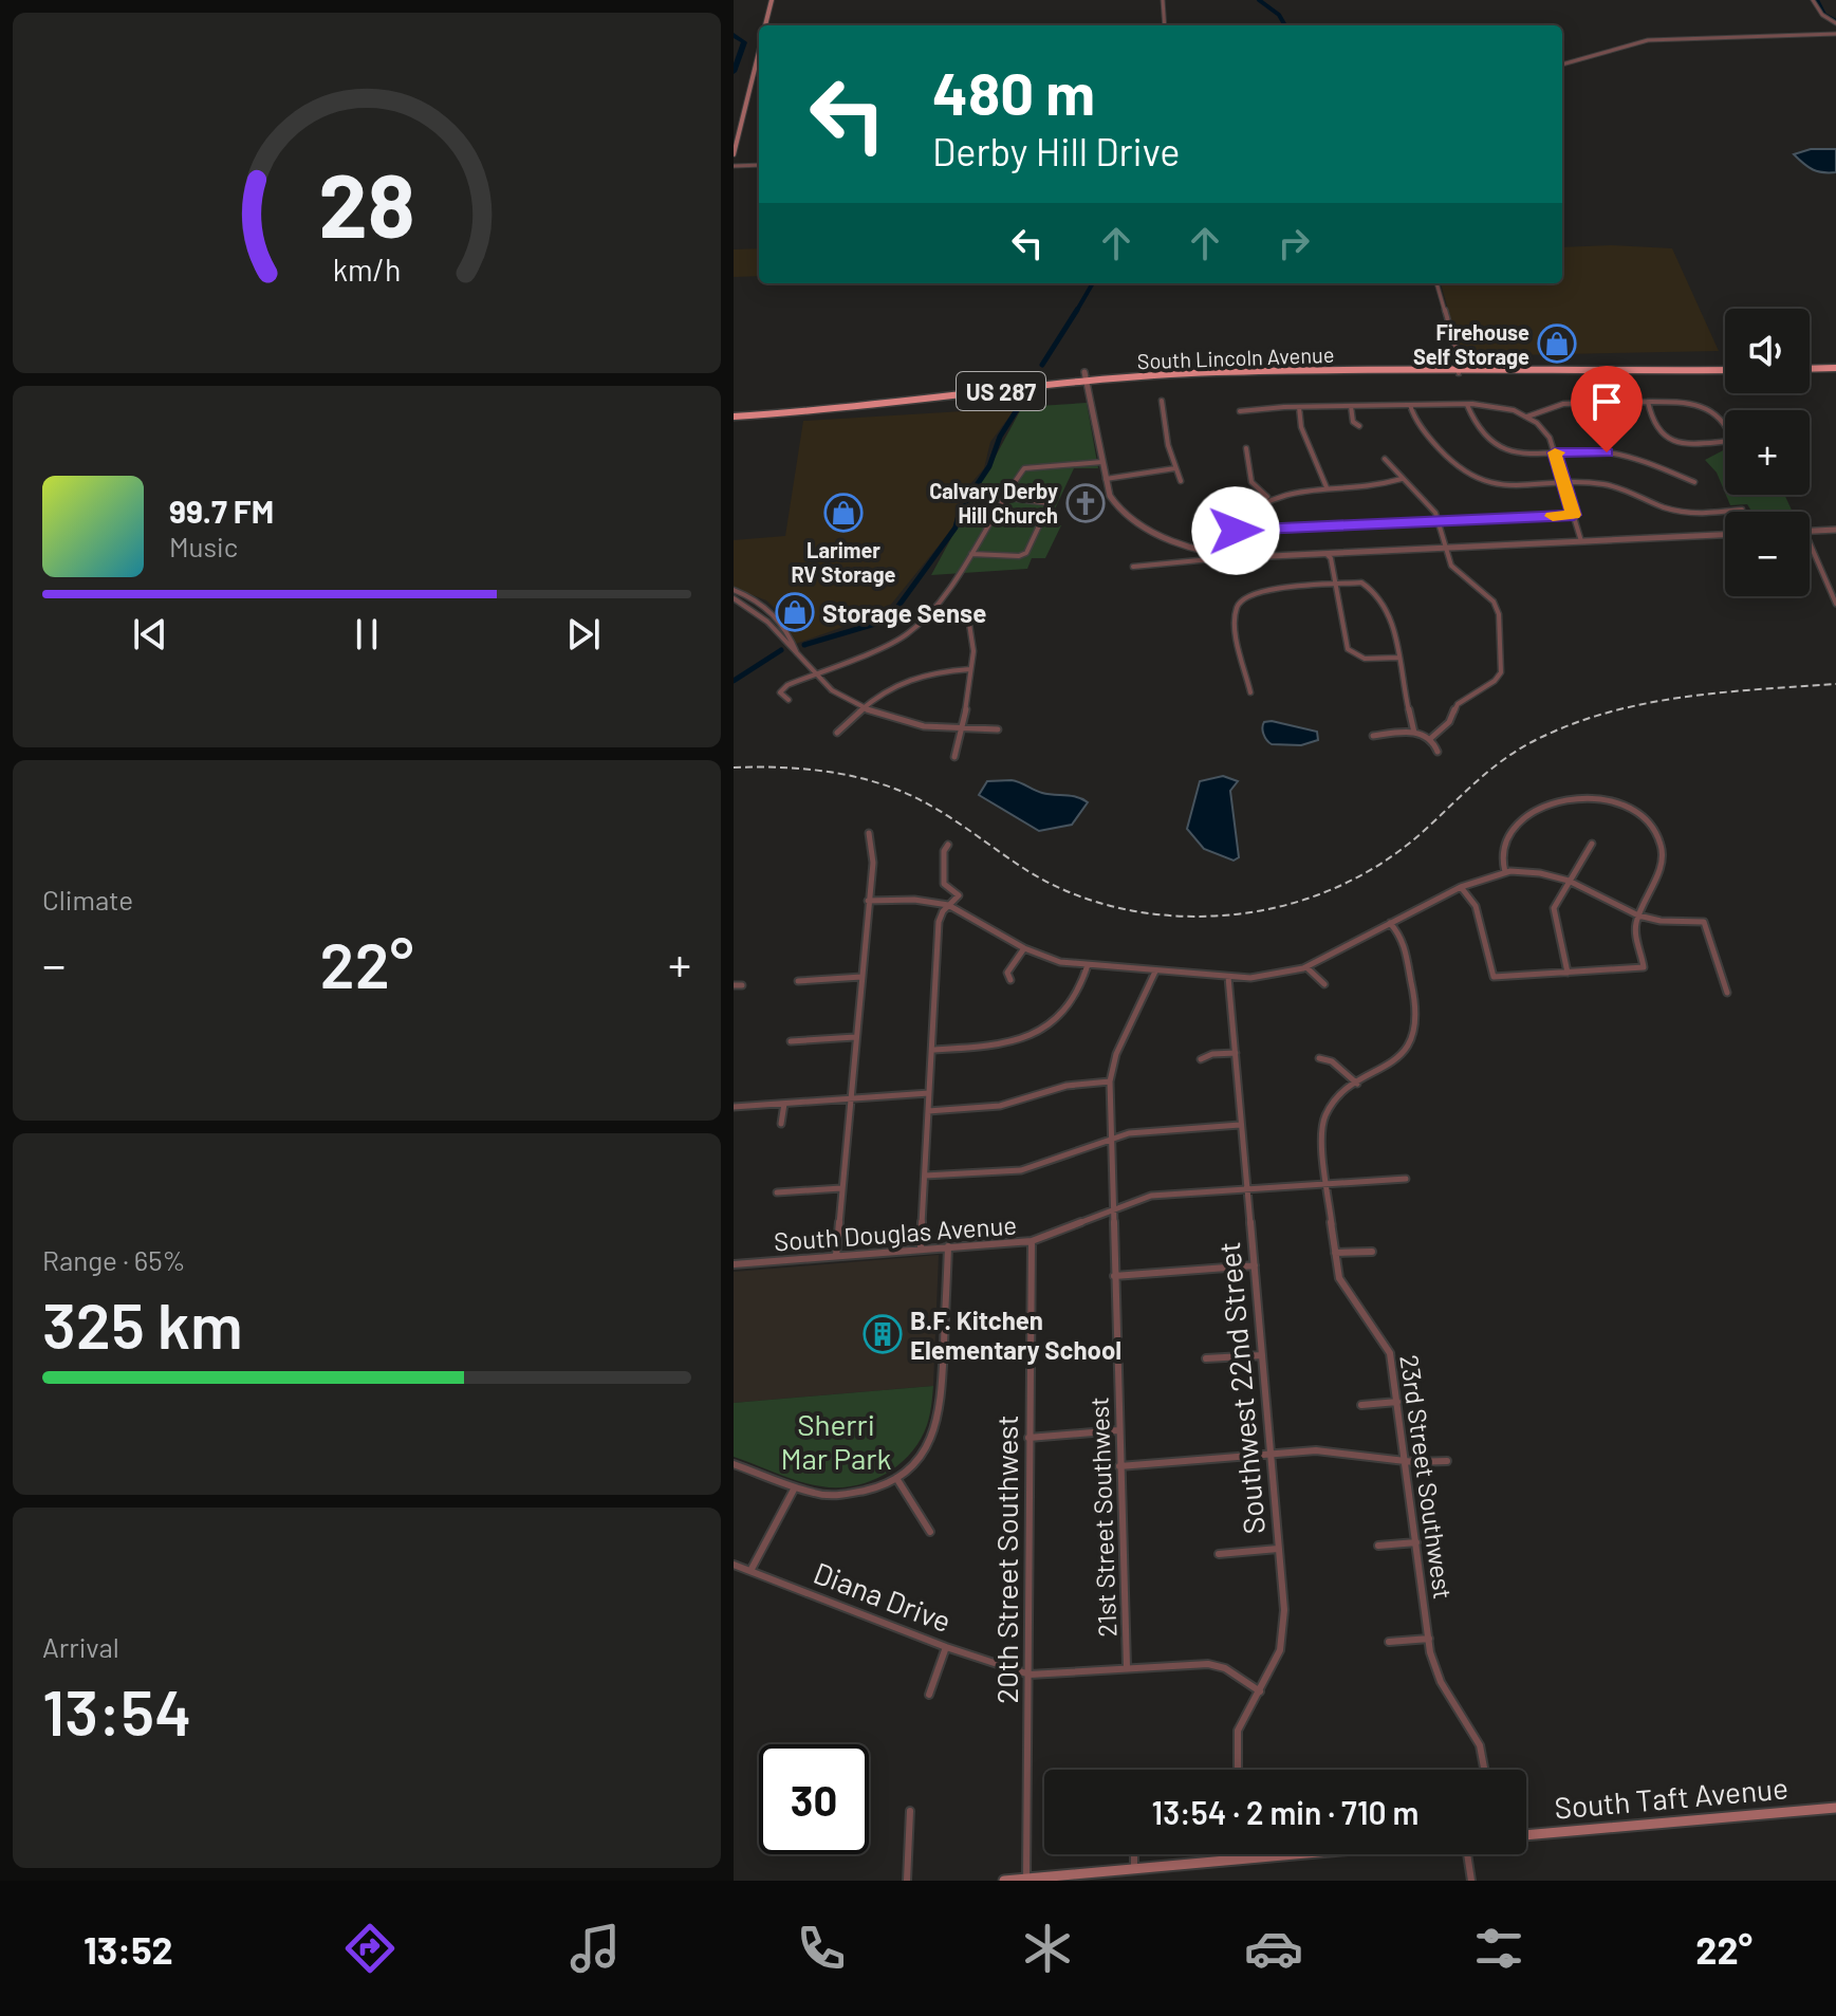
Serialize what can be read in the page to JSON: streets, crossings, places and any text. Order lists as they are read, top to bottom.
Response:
{
  "streets": {
    "highway": ["South Lincoln Avenue", "US 287"],
    "main road": ["South Taft Avenue"],
    "street": [
      "South Douglas Avenue",
      "Southwest 22nd Street",
      "23rd Street Southwest",
      "21st Street Southwest",
      "20th Street Southwest",
      "Diana Drive"
    ]
  },
  "crossings": [
    ["South Douglas Avenue", "Southwest 22nd Street"],
    ["South Douglas Avenue", "23rd Street Southwest"],
    ["South Douglas Avenue", "21st Street Southwest"],
    ["South Douglas Avenue", "20th Street Southwest"],
    ["Southwest 22nd Street", "Diana Drive"],
    ["21st Street Southwest", "Diana Drive"],
    ["20th Street Southwest", "Diana Drive"]
  ],
  "parks": ["Sherri Mar Park"],
  "places": {
    "shop": ["Firehouse Self Storage", "Larimer RV Storage", "Storage Sense"],
    "church": ["Calvary Derby Hill Church"],
    "building": ["B.F. Kitchen Elementary School"]
  },
  "page": {
    "turn": ["480 m", "Derby Hill Drive"],
    "map_buttons": ["+", "−"],
    "song": ["99.7 FM", "Music"],
    "tile": [
      "Climate",
      ["Range · 65%", "325 km"],
      ["Arrival", "13:54"]
    ],
    "heat": ["−", "22°", "+"],
    "limit": "30",
    "trip": "13:54 · 2 min · 710 m",
    "tabs": ["13:52", "22°"],
    "gauge": ["28", "km/h"]
  }
}
